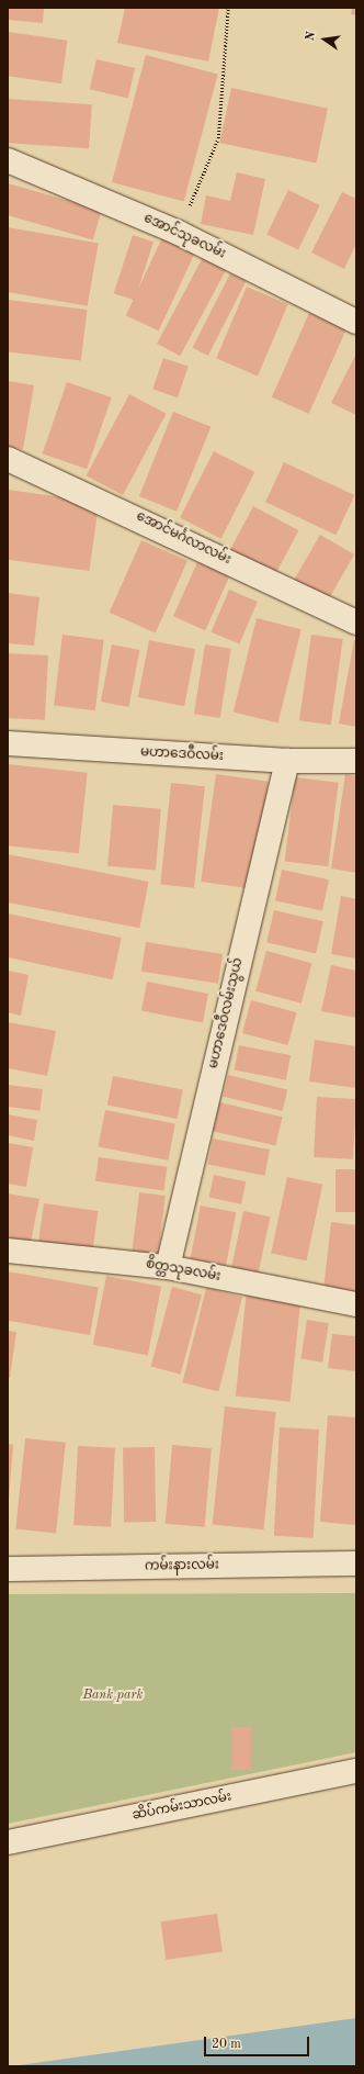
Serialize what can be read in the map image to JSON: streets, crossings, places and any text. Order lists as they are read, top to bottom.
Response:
{
  "streets": {
    "street": [
      "အောင်သုခလမ်း",
      "အောင်မင်္ဂလာလမ်း",
      "မဟာဒေဝီလမ်း",
      "မဟာဒေဝီလမ်းသွယ်",
      "စိတ္တသုခလမ်း",
      "ကမ်းနားလမ်း",
      "ဆိပ်ကမ်းသာလမ်း"
    ]
  },
  "crossings": [
    ["မဟာဒေဝီလမ်း", "မဟာဒေဝီလမ်းသွယ်"],
    ["မဟာဒေဝီလမ်းသွယ်", "စိတ္တသုခလမ်း"]
  ],
  "parks": ["Bank park"],
  "scale_bar": "20 m",
  "north": "left"
}
